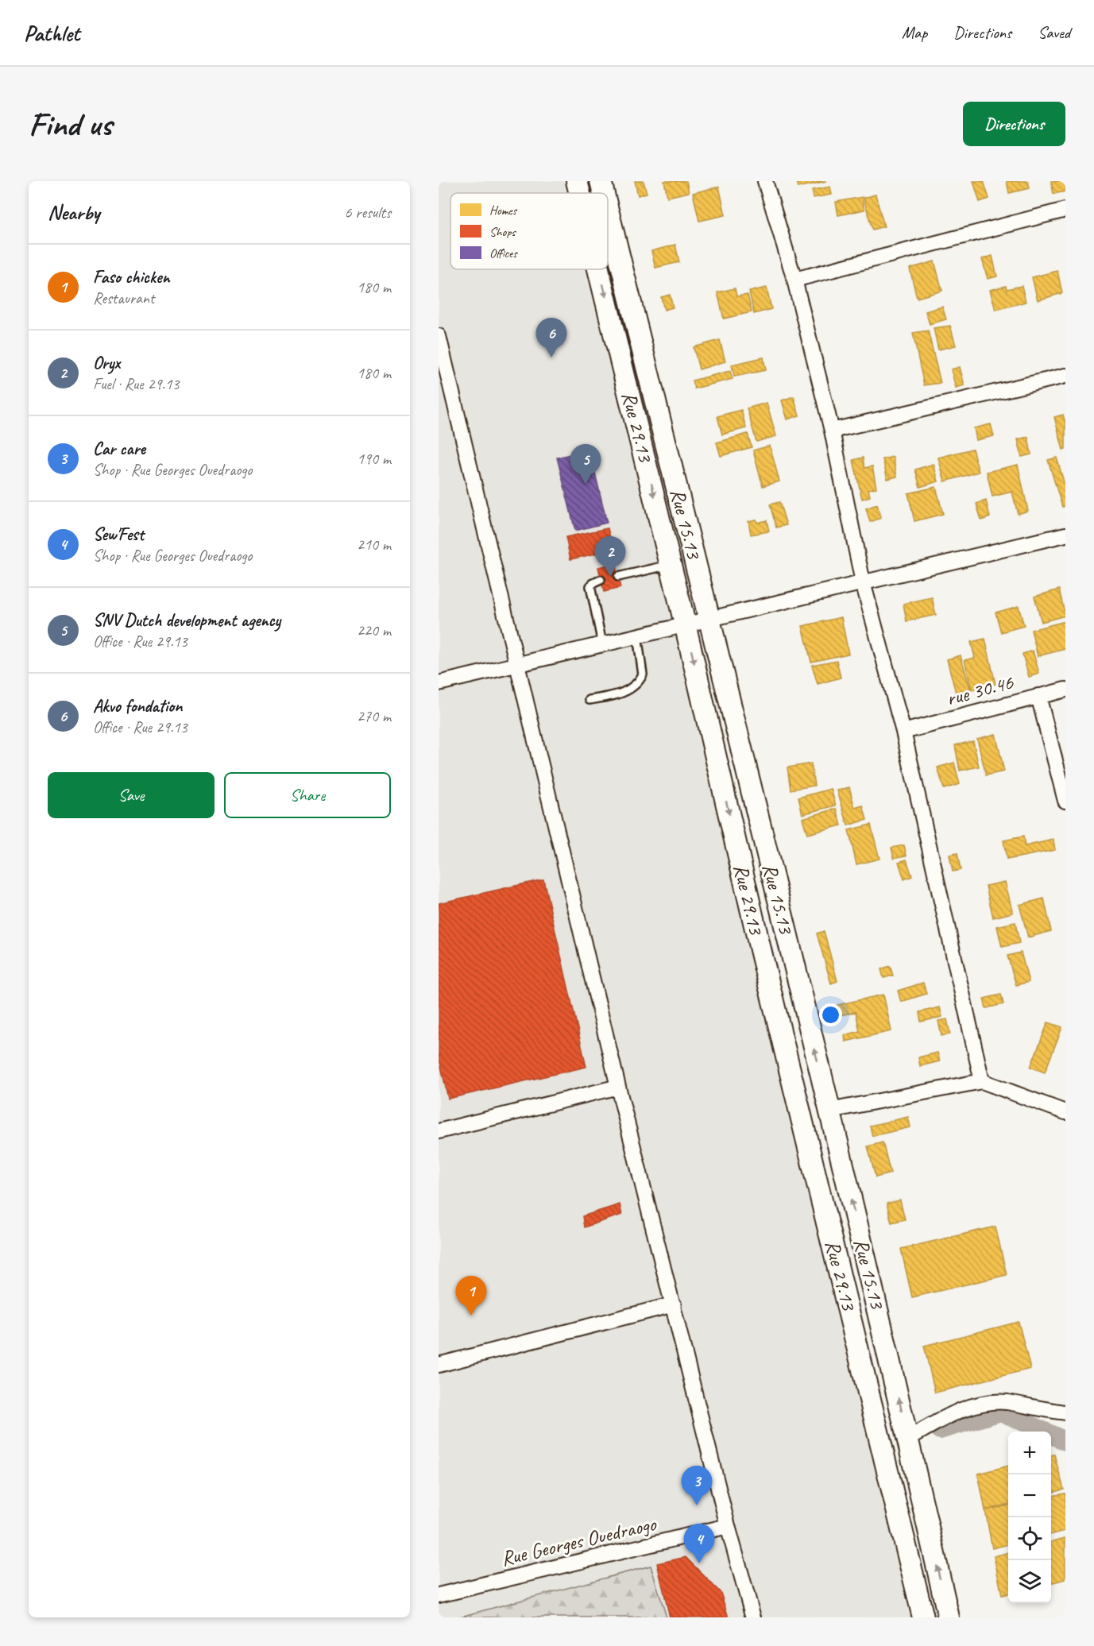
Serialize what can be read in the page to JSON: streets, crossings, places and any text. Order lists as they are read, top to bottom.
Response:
{
  "streets": {
    "main road": ["Rue 29.13", "Rue 15.13"],
    "street": ["rue 30.46", "Rue Georges Ouedraogo"]
  },
  "one_way": ["Rue 29.13", "Rue 15.13"],
  "legend": ["Homes", "Shops", "Offices"],
  "page": {
    "header": "Pathlet",
    "nav": ["Map", "Directions", "Saved"],
    "buttons": [
      "Directions",
      ["Save", "Share"]
    ],
    "title": "Find us",
    "heading": ["Nearby", "6 results"],
    "list": [
      {
        "mark": "1",
        "name": "Faso chicken",
        "note": "Restaurant",
        "value": "180 m"
      },
      {
        "mark": "2",
        "name": "Oryx",
        "note": "Fuel · Rue 29.13",
        "value": "180 m"
      },
      {
        "mark": "3",
        "name": "Car care",
        "note": "Shop · Rue Georges Ouedraogo",
        "value": "190 m"
      },
      {
        "mark": "4",
        "name": "Sew'Fest",
        "note": "Shop · Rue Georges Ouedraogo",
        "value": "210 m"
      },
      {
        "mark": "5",
        "name": "SNV Dutch development agency",
        "note": "Office · Rue 29.13",
        "value": "220 m"
      },
      {
        "mark": "6",
        "name": "Akvo fondation",
        "note": "Office · Rue 29.13",
        "value": "270 m"
      }
    ],
    "pins": [
      "6",
      "5",
      "2",
      "1",
      "3",
      "4"
    ],
    "map_buttons": ["+", "−"]
  }
}
